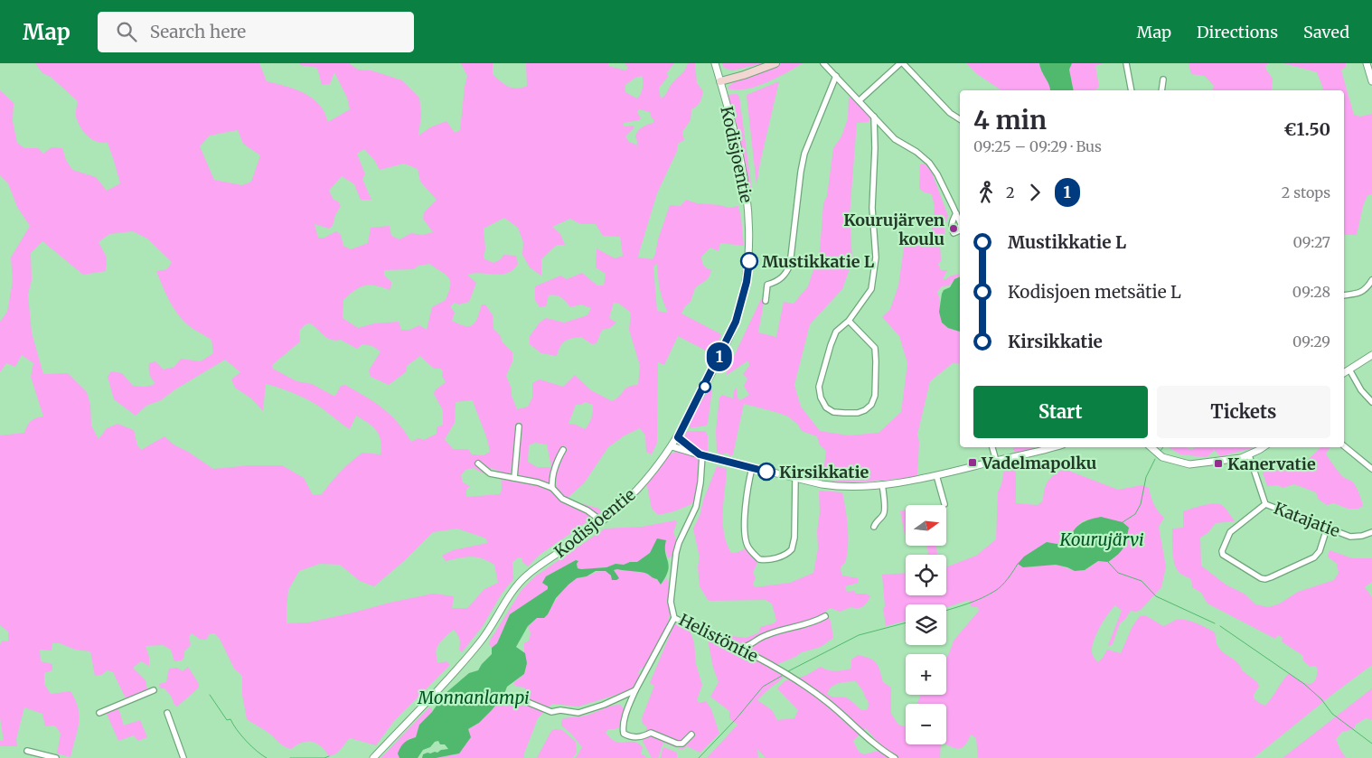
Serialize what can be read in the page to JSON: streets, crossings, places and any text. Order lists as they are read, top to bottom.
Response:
{
  "streets": {
    "street": ["Kodisjoentie", "Katajatie", "Helistöntie"]
  },
  "water": ["Kourujärvi", "Monnanlampi"],
  "places": {
    "other": ["Kourujärven koulu", "Mustikkatie L", "Kirsikkatie"],
    "transit": ["Vadelmapolku", "Kanervatie"]
  },
  "lines": ["bus line 1"],
  "north": "right",
  "page": {
    "header": "Map",
    "search": "Search here",
    "nav": ["Map", "Directions", "Saved"],
    "on_map": "1",
    "heading": ["4 min", "09:25 – 09:29 · Bus", "€1.50"],
    "legs": ["2", "1", "2 stops"],
    "list": [
      {
        "name": "Mustikkatie L",
        "value": "09:27"
      },
      {
        "name": "Kodisjoen metsätie L",
        "value": "09:28"
      },
      {
        "name": "Kirsikkatie",
        "value": "09:29"
      }
    ],
    "buttons": ["Start", "Tickets"],
    "map_buttons": ["+", "−"]
  }
}
